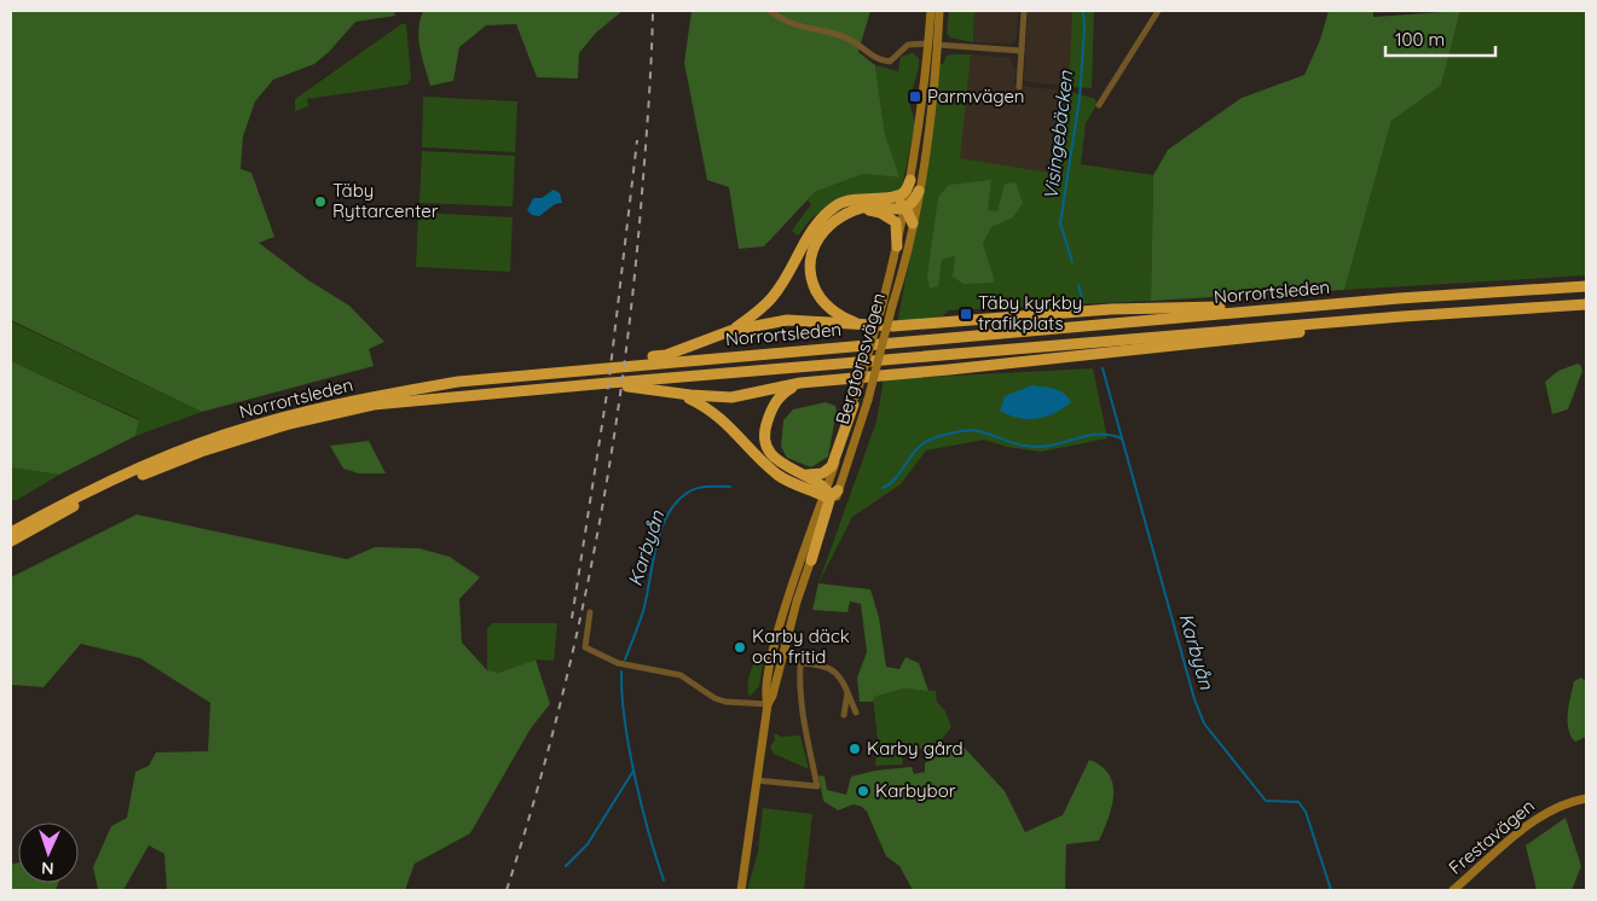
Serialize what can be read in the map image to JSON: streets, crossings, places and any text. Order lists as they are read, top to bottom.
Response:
{
  "streets": {
    "highway": ["Norrortsleden"],
    "main road": ["Bergtorpsvägen", "Frestavägen"]
  },
  "water": ["Visingebäcken", "Karbyån"],
  "places": {
    "transit": ["Parmvägen", "Täby kyrkby trafikplats"],
    "other": [
      "Täby Ryttarcenter",
      "Karby däck och fritid",
      "Karby gård",
      "Karbybor"
    ]
  },
  "scale_bar": "100 m",
  "north": "bottom"
}
